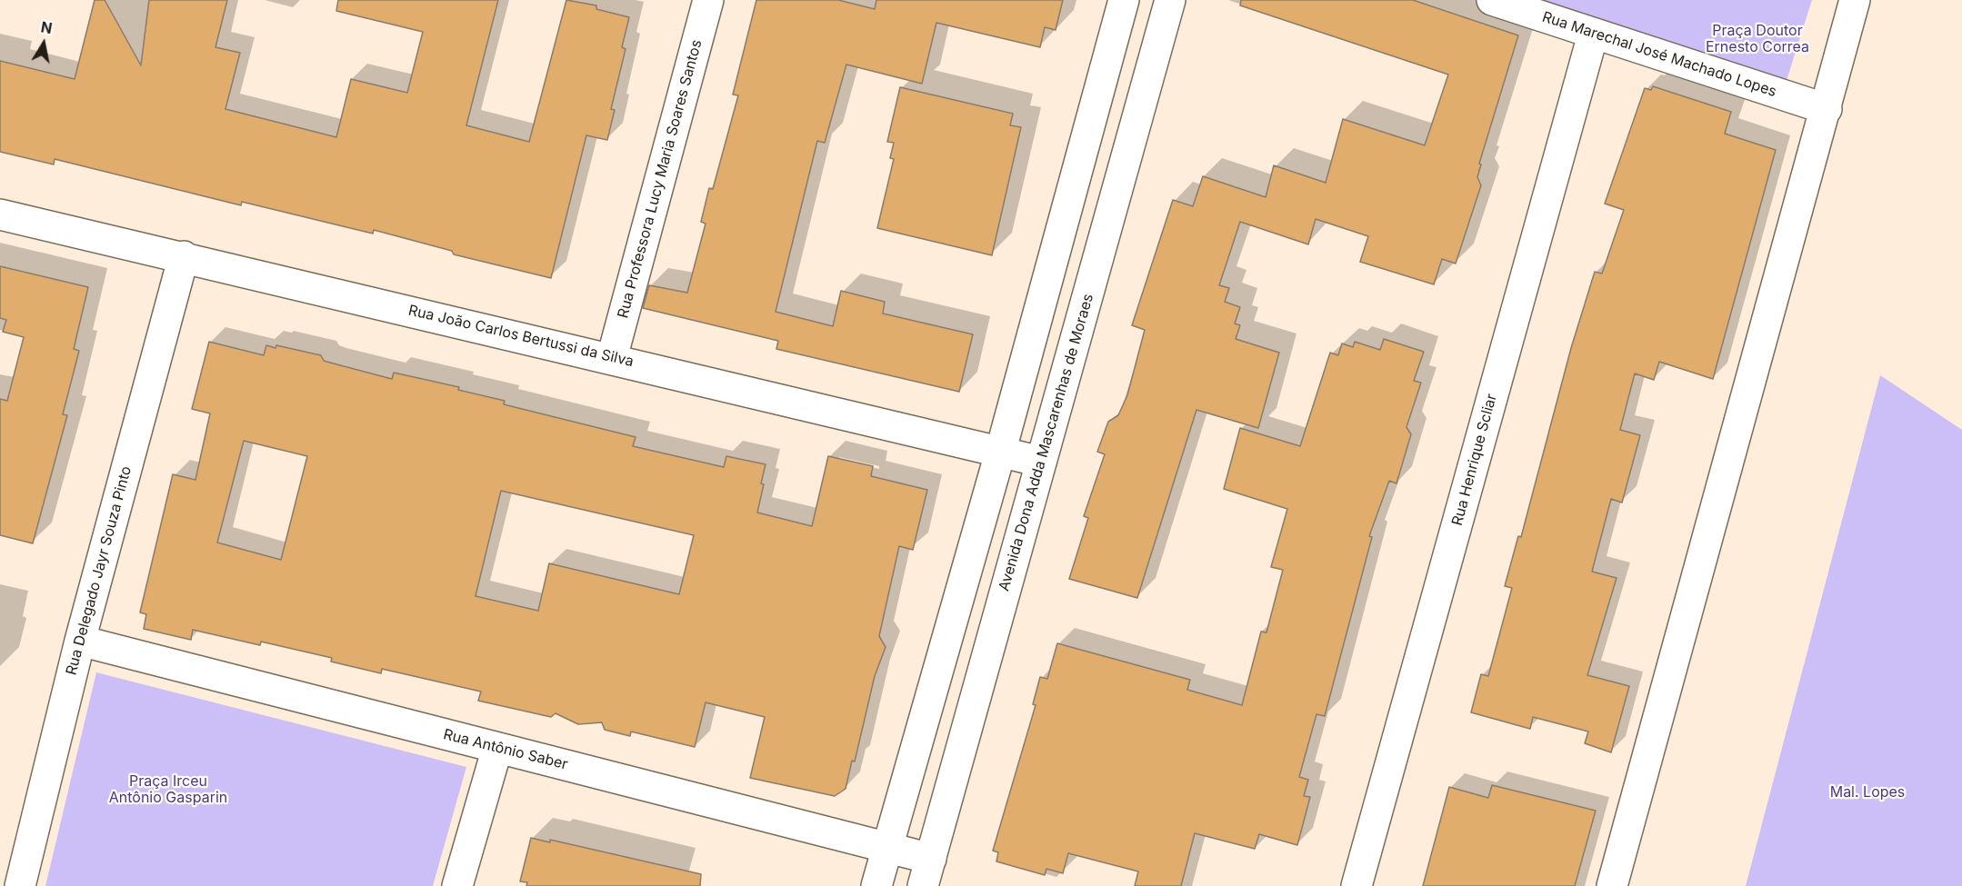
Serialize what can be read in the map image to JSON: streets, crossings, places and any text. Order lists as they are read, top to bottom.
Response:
{
  "streets": {
    "street": [
      "Rua Marechal José Machado Lopes",
      "Rua Professora Lucy Maria Soares Santos",
      "Rua João Carlos Bertussi da Silva",
      "Avenida Dona Adda Mascarenhas de Moraes",
      "Rua Henrique Scliar",
      "Rua Delegado Jayr Souza Pinto",
      "Rua Antônio Saber"
    ]
  },
  "crossings": [
    ["Rua Marechal José Machado Lopes", "Rua Henrique Scliar"],
    ["Rua Professora Lucy Maria Soares Santos", "Rua João Carlos Bertussi da Silva"],
    ["Rua João Carlos Bertussi da Silva", "Avenida Dona Adda Mascarenhas de Moraes"],
    ["Rua João Carlos Bertussi da Silva", "Rua Delegado Jayr Souza Pinto"],
    ["Avenida Dona Adda Mascarenhas de Moraes", "Rua Antônio Saber"],
    ["Rua Delegado Jayr Souza Pinto", "Rua Antônio Saber"]
  ],
  "parks": ["Praça Doutor Ernesto Correa", "Praça Irceu Antônio Gasparin", "Mal. Lopes"],
  "north": "top"
}
